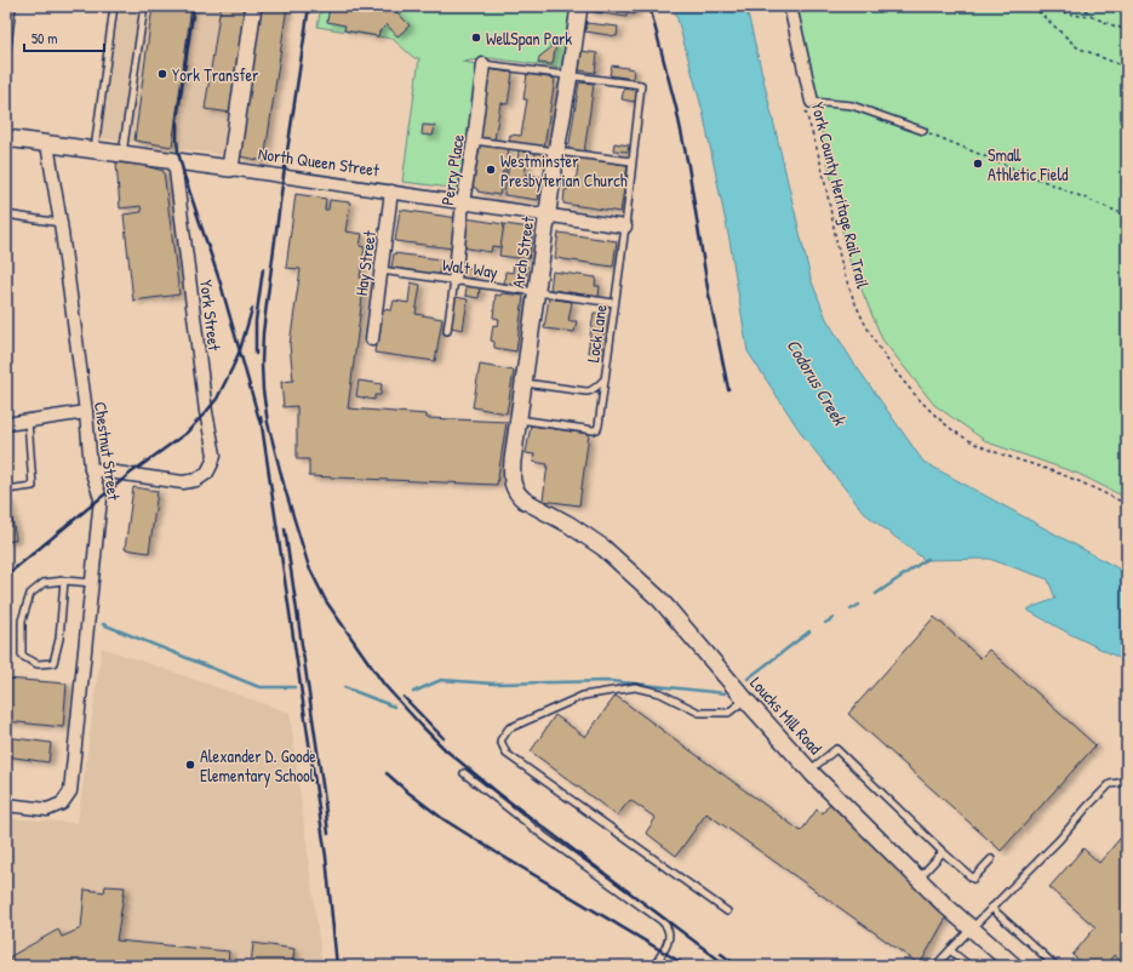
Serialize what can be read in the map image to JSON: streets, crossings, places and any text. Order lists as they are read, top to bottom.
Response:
{
  "streets": {
    "street": [
      "North Queen Street",
      "Perry Place",
      "Arch Street",
      "Hay Street",
      "York Street",
      "Chestnut Street",
      "Loucks Mill Road"
    ],
    "lane": ["Walt Way", "Lock Lane"],
    "path": ["York County Heritage Rail Trail"]
  },
  "crossings": [
    ["North Queen Street", "Perry Place"],
    ["North Queen Street", "Arch Street"],
    ["North Queen Street", "Hay Street"],
    ["North Queen Street", "York Street"],
    ["North Queen Street", "Lock Lane"],
    ["North Queen Street", "Chestnut Street"],
    ["Perry Place", "Walt Way"],
    ["Arch Street", "Walt Way"],
    ["Arch Street", "Lock Lane"],
    ["Arch Street", "Loucks Mill Road"],
    ["Hay Street", "Walt Way"],
    ["Walt Way", "Lock Lane"],
    ["York Street", "Chestnut Street"]
  ],
  "water": ["Codorus Creek"],
  "places": [
    "WellSpan Park",
    "York Transfer",
    "Small Athletic Field",
    "Westminster Presbyterian Church",
    "Alexander D. Goode Elementary School"
  ],
  "scale_bar": "50 m"
}
